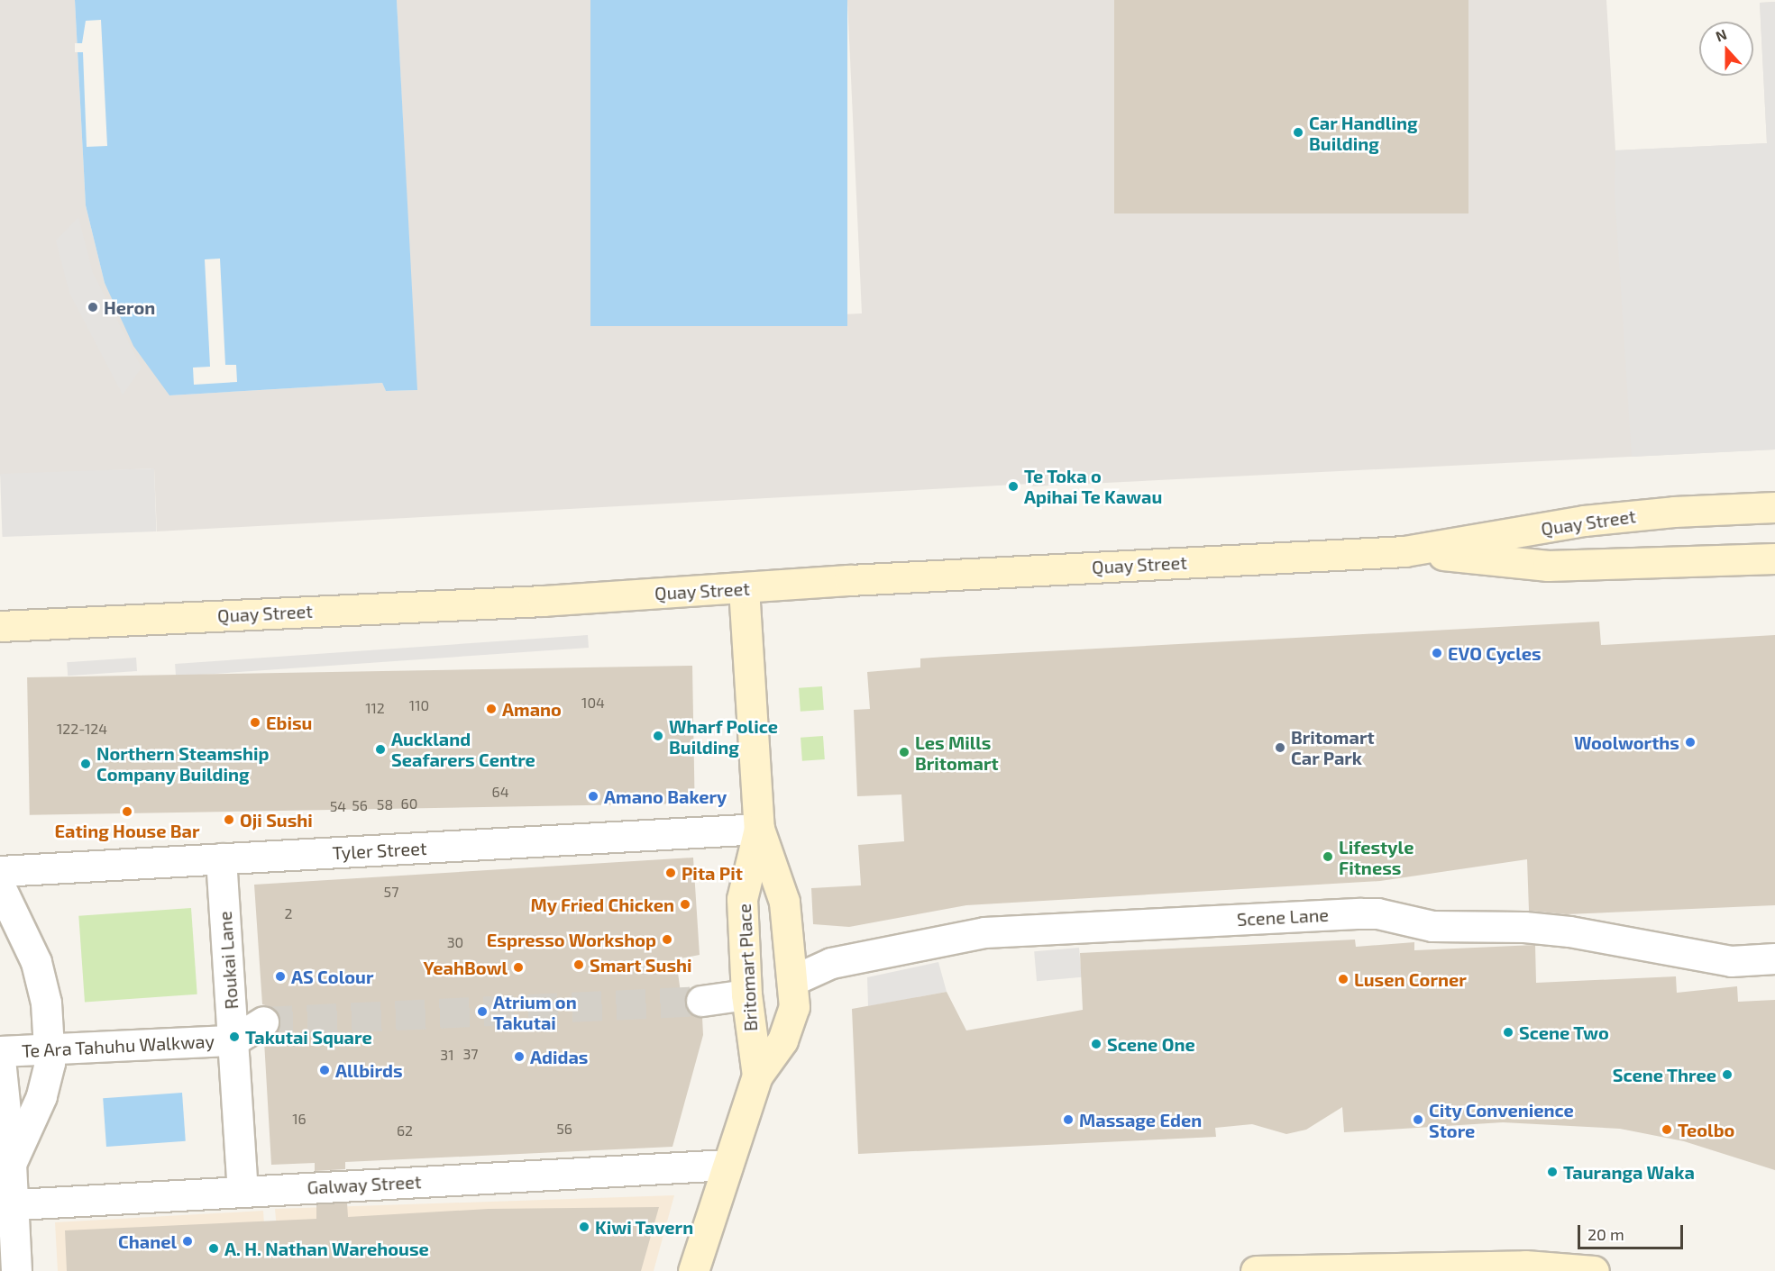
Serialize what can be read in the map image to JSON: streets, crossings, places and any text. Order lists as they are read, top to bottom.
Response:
{
  "streets": {
    "main road": ["Quay Street", "Britomart Place"],
    "street": [
      "Tyler Street",
      "Scene Lane",
      "Roukai Lane",
      "Te Ara Tahuhu Walkway",
      "Galway Street"
    ]
  },
  "crossings": [
    ["Quay Street", "Britomart Place"],
    ["Tyler Street", "Roukai Lane"],
    ["Tyler Street", "Britomart Place"],
    ["Scene Lane", "Britomart Place"],
    ["Roukai Lane", "Te Ara Tahuhu Walkway"],
    ["Roukai Lane", "Galway Street"],
    ["Britomart Place", "Galway Street"]
  ],
  "places": [
    "Car Handling Building",
    "Heron",
    "Te Toka o Apihai Te Kawau",
    "EVO Cycles",
    "Amano",
    "Ebisu",
    "Wharf Police Building",
    "Woolworths",
    "Britomart Car Park",
    "Auckland Seafarers Centre",
    "Les Mills Britomart",
    "Northern Steamship Company Building",
    "Amano Bakery",
    "Eating House Bar",
    "Oji Sushi",
    "Lifestyle Fitness",
    "Pita Pit",
    "My Fried Chicken",
    "Espresso Workshop",
    "Smart Sushi",
    "YeahBowl",
    "AS Colour",
    "Lusen Corner",
    "Atrium on Takutai",
    "Scene Two",
    "Takutai Square",
    "Scene One",
    "Adidas",
    "Allbirds",
    "Scene Three",
    "Massage Eden",
    "City Convenience Store",
    "Teolbo",
    "Tauranga Waka",
    "Kiwi Tavern",
    "Chanel",
    "A. H. Nathan Warehouse"
  ],
  "house_numbers": [
    "104",
    "110",
    "112",
    "122-124",
    "64",
    "60",
    "58",
    "56",
    "54",
    "57",
    "2",
    "30",
    "37",
    "31",
    "16",
    "56",
    "62"
  ],
  "scale_bar": "20 m",
  "north": "top"
}
